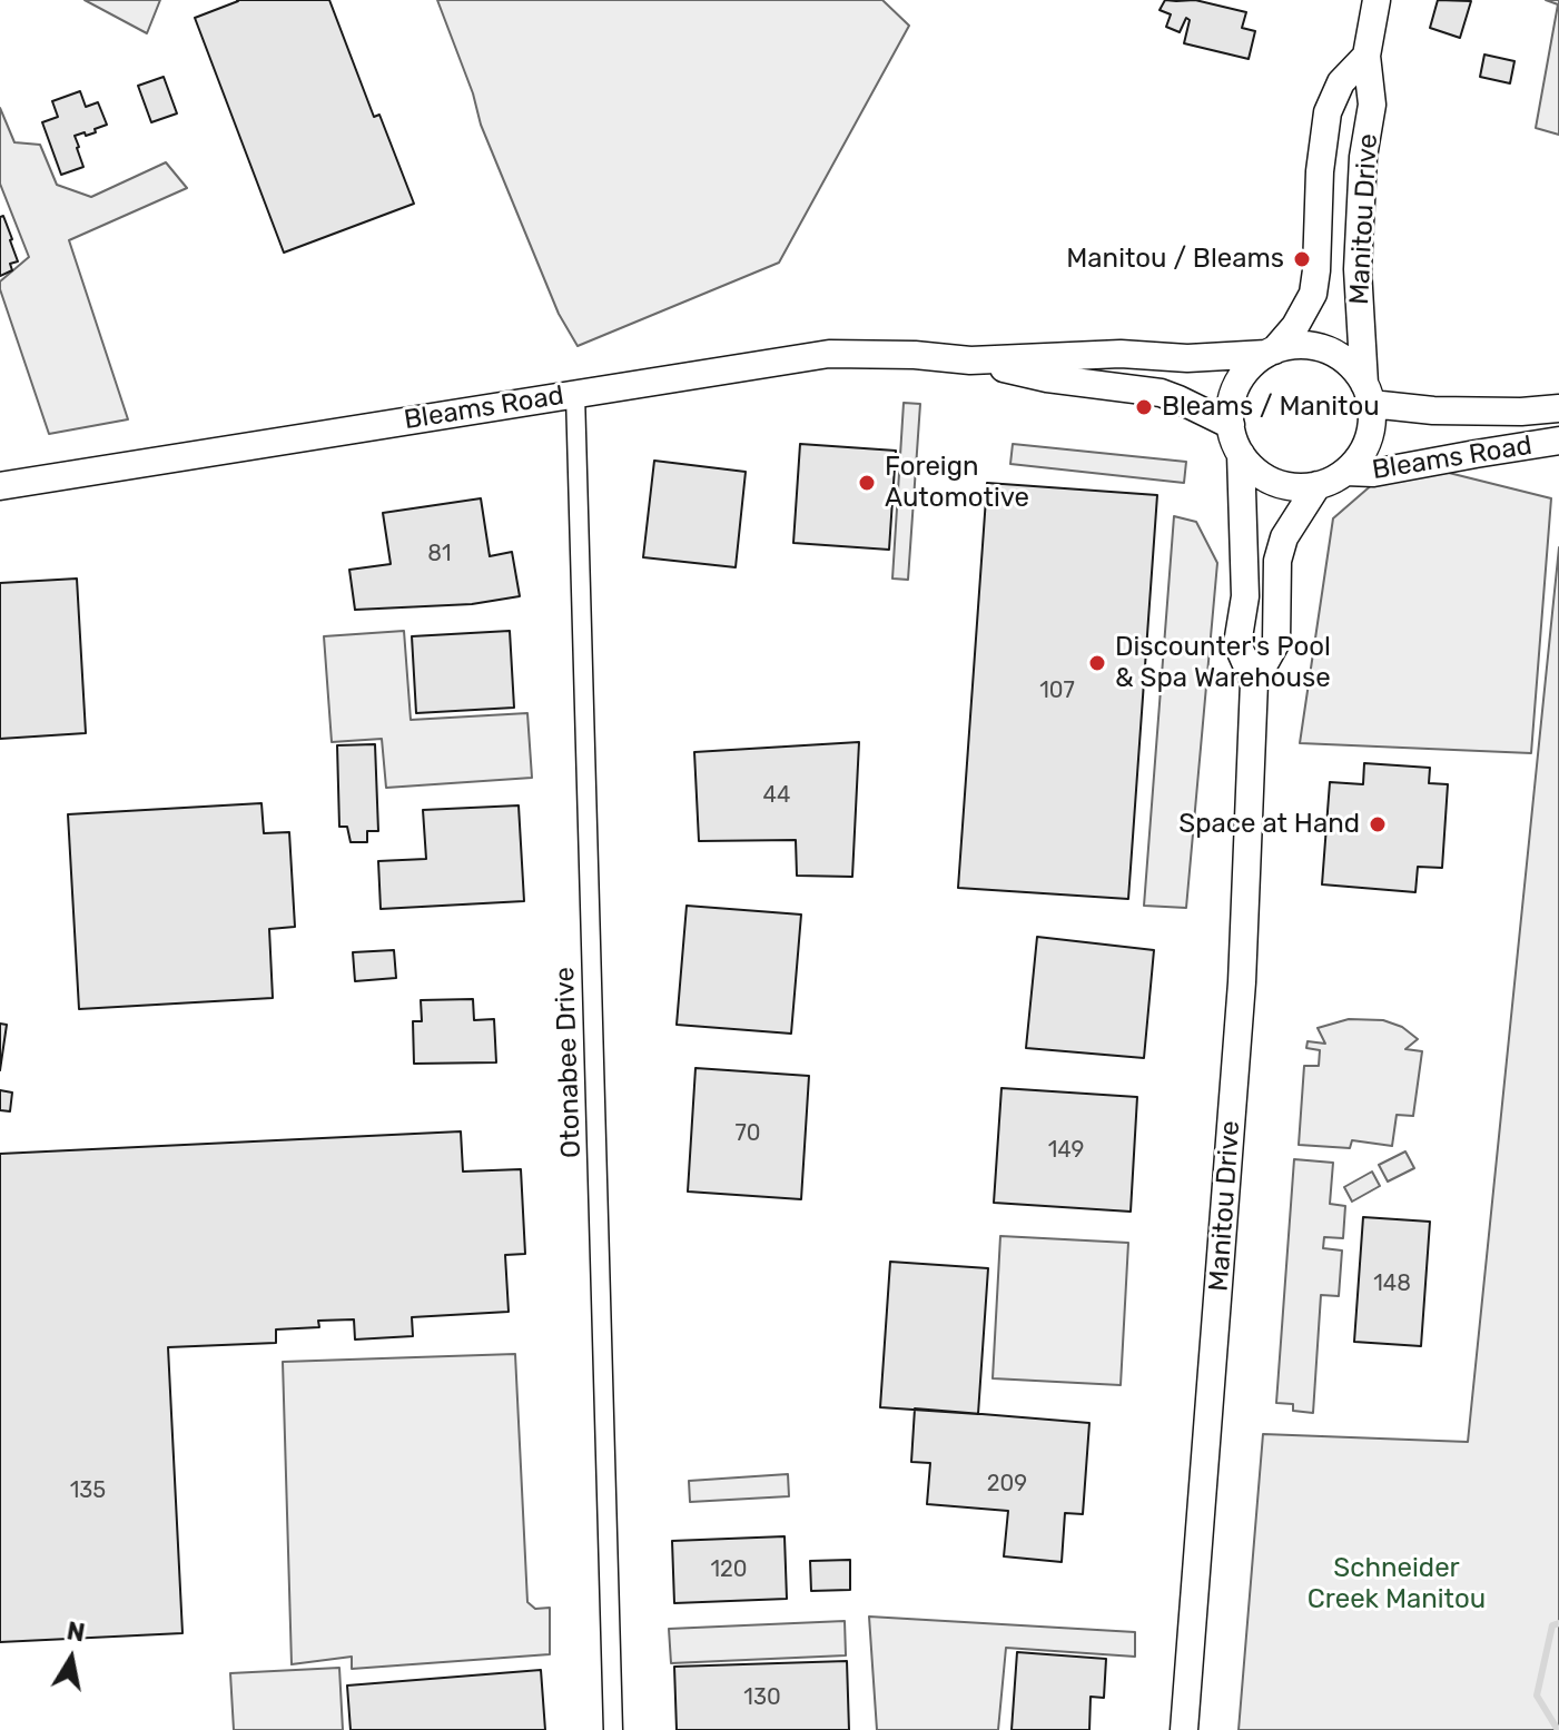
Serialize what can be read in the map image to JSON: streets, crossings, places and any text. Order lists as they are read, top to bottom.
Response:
{
  "streets": {
    "main road": ["Manitou Drive", "Bleams Road"],
    "street": ["Otonabee Drive"]
  },
  "crossings": [
    ["Manitou Drive", "Bleams Road"],
    ["Bleams Road", "Otonabee Drive"]
  ],
  "parks": ["Schneider Creek Manitou"],
  "places": [
    "Manitou / Bleams",
    "Bleams / Manitou",
    "Foreign Automotive",
    "Discounter's Pool & Spa Warehouse",
    "Space at Hand"
  ],
  "house_numbers": [
    "81",
    "107",
    "44",
    "70",
    "149",
    "148",
    "209",
    "135",
    "120",
    "130"
  ],
  "north": "top"
}
